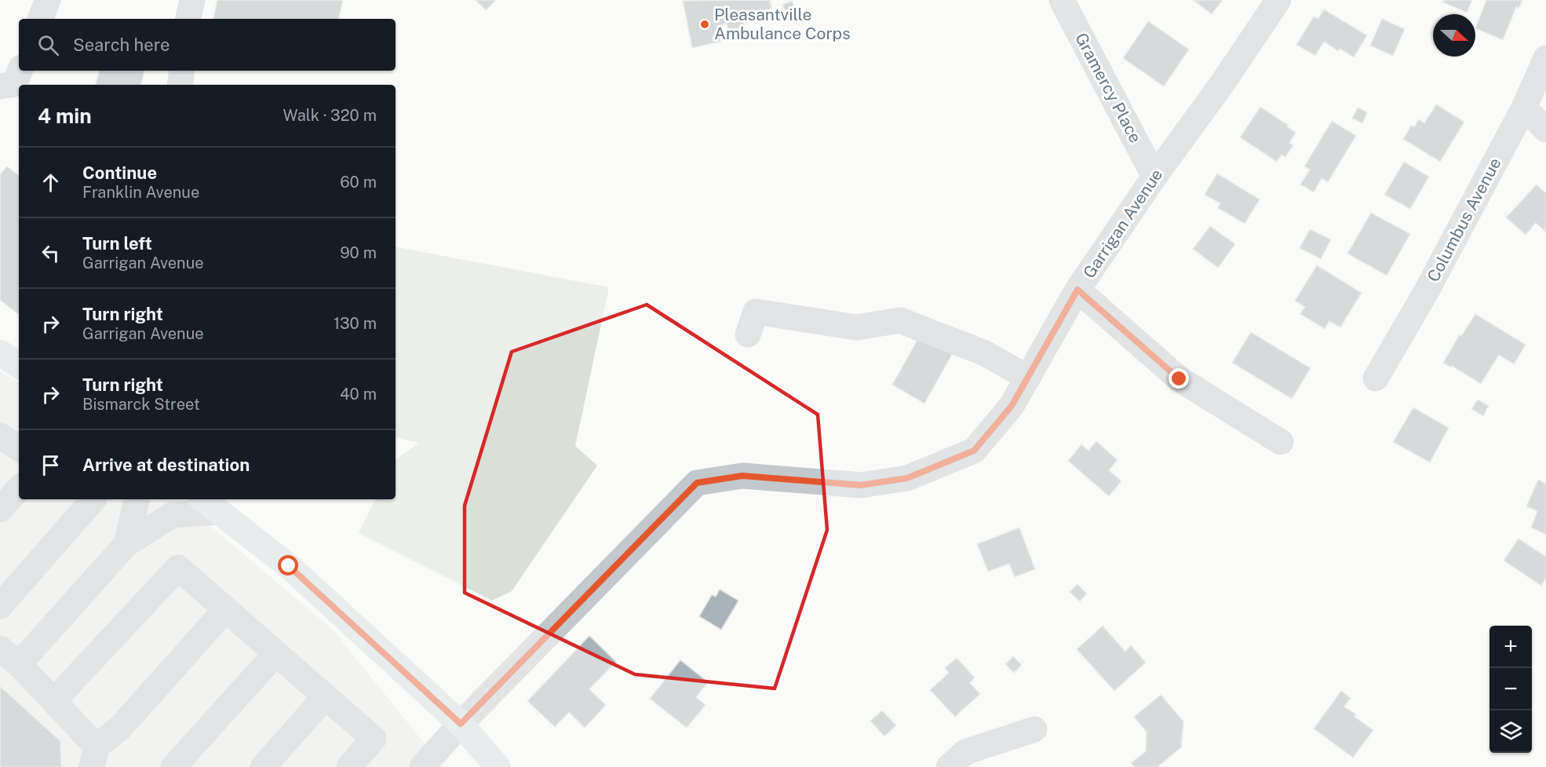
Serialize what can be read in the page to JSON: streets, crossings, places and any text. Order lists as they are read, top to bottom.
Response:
{
  "streets": {
    "street": ["Gramercy Place", "Columbus Avenue", "Garrigan Avenue"]
  },
  "crossings": [
    ["Gramercy Place", "Garrigan Avenue"]
  ],
  "places": ["Pleasantville Ambulance Corps"],
  "north": "right",
  "page": {
    "search": "Search here",
    "heading": ["4 min", "Walk · 320 m"],
    "list": [
      ["Continue", "Franklin Avenue", "60 m"],
      ["Turn left", "Garrigan Avenue", "90 m"],
      ["Turn right", "Garrigan Avenue", "130 m"],
      ["Turn right", "Bismarck Street", "40 m"],
      "Arrive at destination"
    ],
    "map_buttons": ["+", "−"]
  }
}
